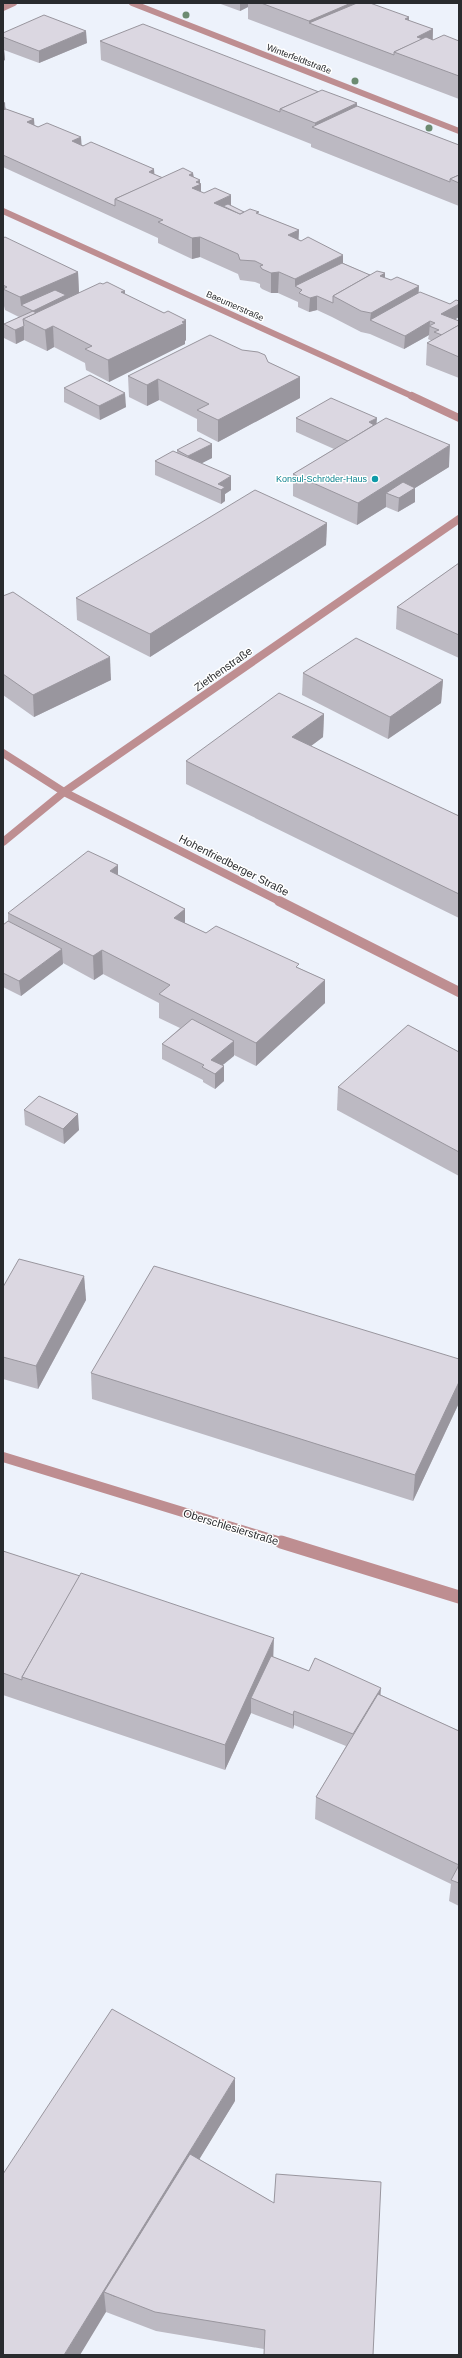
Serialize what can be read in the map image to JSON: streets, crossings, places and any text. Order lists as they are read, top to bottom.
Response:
{
  "streets": {
    "street": [
      "Winterfeldtstraße",
      "Baeumerstraße",
      "Ziethenstraße",
      "Hohenfriedberger Straße",
      "Oberschlesierstraße"
    ]
  },
  "crossings": [
    ["Ziethenstraße", "Hohenfriedberger Straße"]
  ],
  "places": ["Konsul-Schröder-Haus"]
}
